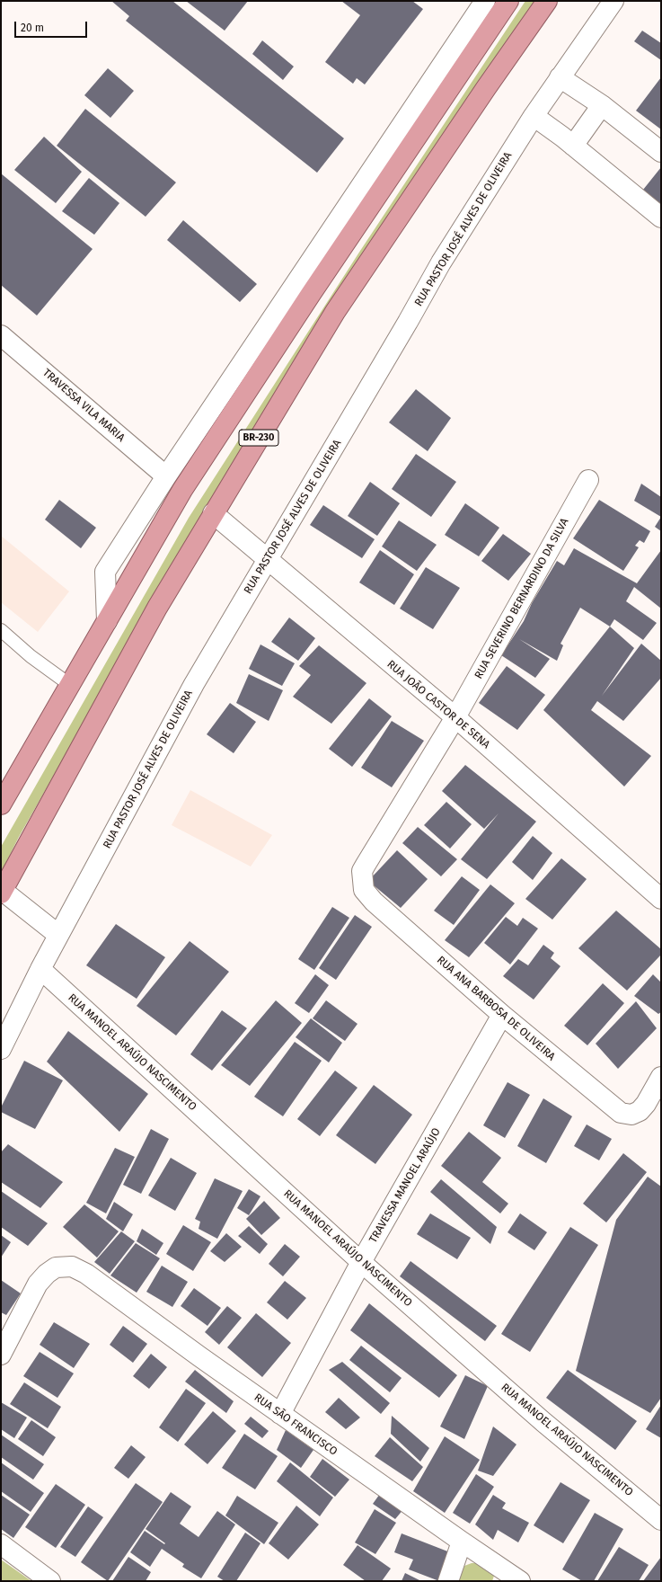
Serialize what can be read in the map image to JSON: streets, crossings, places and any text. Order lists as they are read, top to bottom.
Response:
{
  "streets": {
    "highway": ["BR-230"],
    "street": [
      "RUA PASTOR JOSÉ ALVES DE OLIVEIRA",
      "TRAVESSA VILA MARIA",
      "RUA SEVERINO BERNARDINO DA SILVA",
      "RUA JOÃO CASTOR DE SENA",
      "RUA ANA BARBOSA DE OLIVEIRA",
      "RUA MANOEL ARAÚJO NASCIMENTO",
      "TRAVESSA MANOEL ARAÚJO",
      "RUA SÃO FRANCISCO"
    ]
  },
  "crossings": [
    ["RUA PASTOR JOSÉ ALVES DE OLIVEIRA", "RUA JOÃO CASTOR DE SENA"],
    ["RUA PASTOR JOSÉ ALVES DE OLIVEIRA", "RUA MANOEL ARAÚJO NASCIMENTO"],
    ["BR-230", "RUA JOÃO CASTOR DE SENA"],
    ["RUA SEVERINO BERNARDINO DA SILVA", "RUA JOÃO CASTOR DE SENA"],
    ["RUA SEVERINO BERNARDINO DA SILVA", "RUA ANA BARBOSA DE OLIVEIRA"],
    ["RUA ANA BARBOSA DE OLIVEIRA", "TRAVESSA MANOEL ARAÚJO"],
    ["RUA MANOEL ARAÚJO NASCIMENTO", "TRAVESSA MANOEL ARAÚJO"],
    ["TRAVESSA MANOEL ARAÚJO", "RUA SÃO FRANCISCO"]
  ],
  "scale_bar": "20 m"
}
